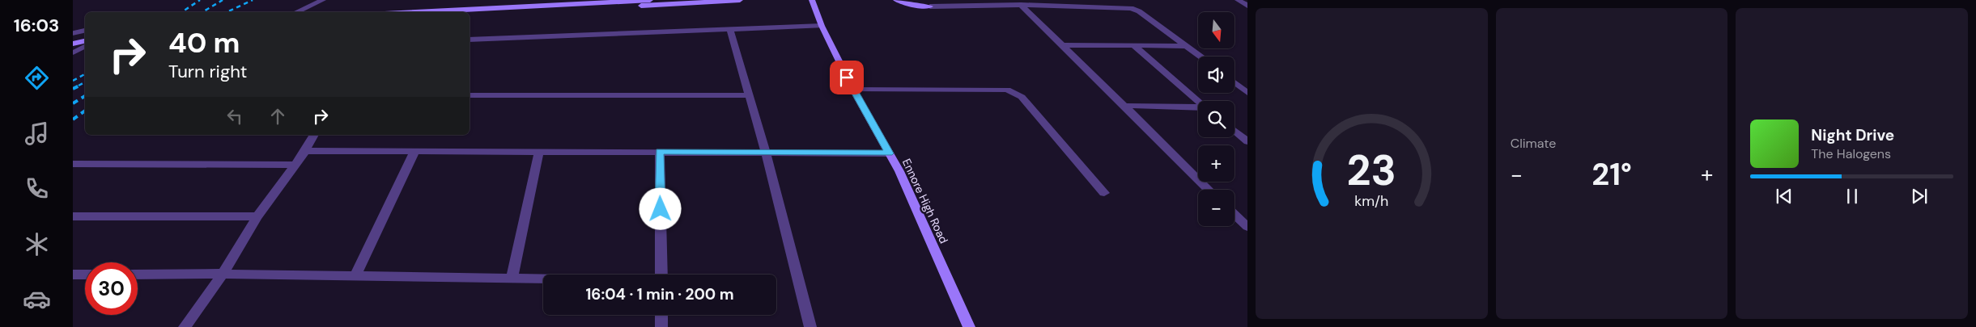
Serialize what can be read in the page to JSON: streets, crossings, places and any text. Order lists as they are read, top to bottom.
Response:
{
  "streets": {
    "main road": ["Ennore High Road"]
  },
  "north": "bottom",
  "page": {
    "tabs": "16:03",
    "tile": "Climate",
    "map_buttons": ["+", "−"],
    "turn": ["40 m", "Turn right"],
    "song": ["Night Drive", "The Halogens"],
    "heat": ["−", "21°", "+"],
    "limit": "30",
    "trip": "16:04 · 1 min · 200 m",
    "gauge": ["23", "km/h"]
  }
}
